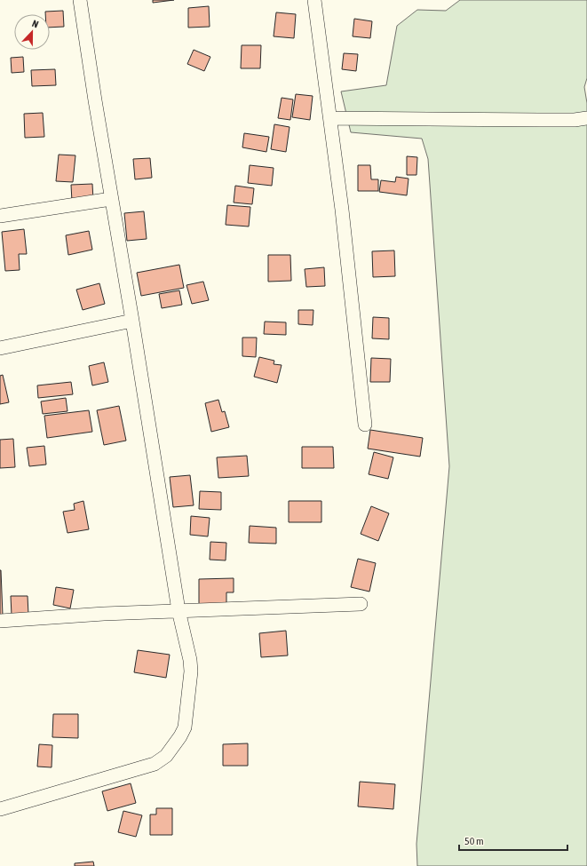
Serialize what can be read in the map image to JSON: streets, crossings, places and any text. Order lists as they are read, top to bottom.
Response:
{
  "scale_bar": "50 m",
  "north": "top"
}
